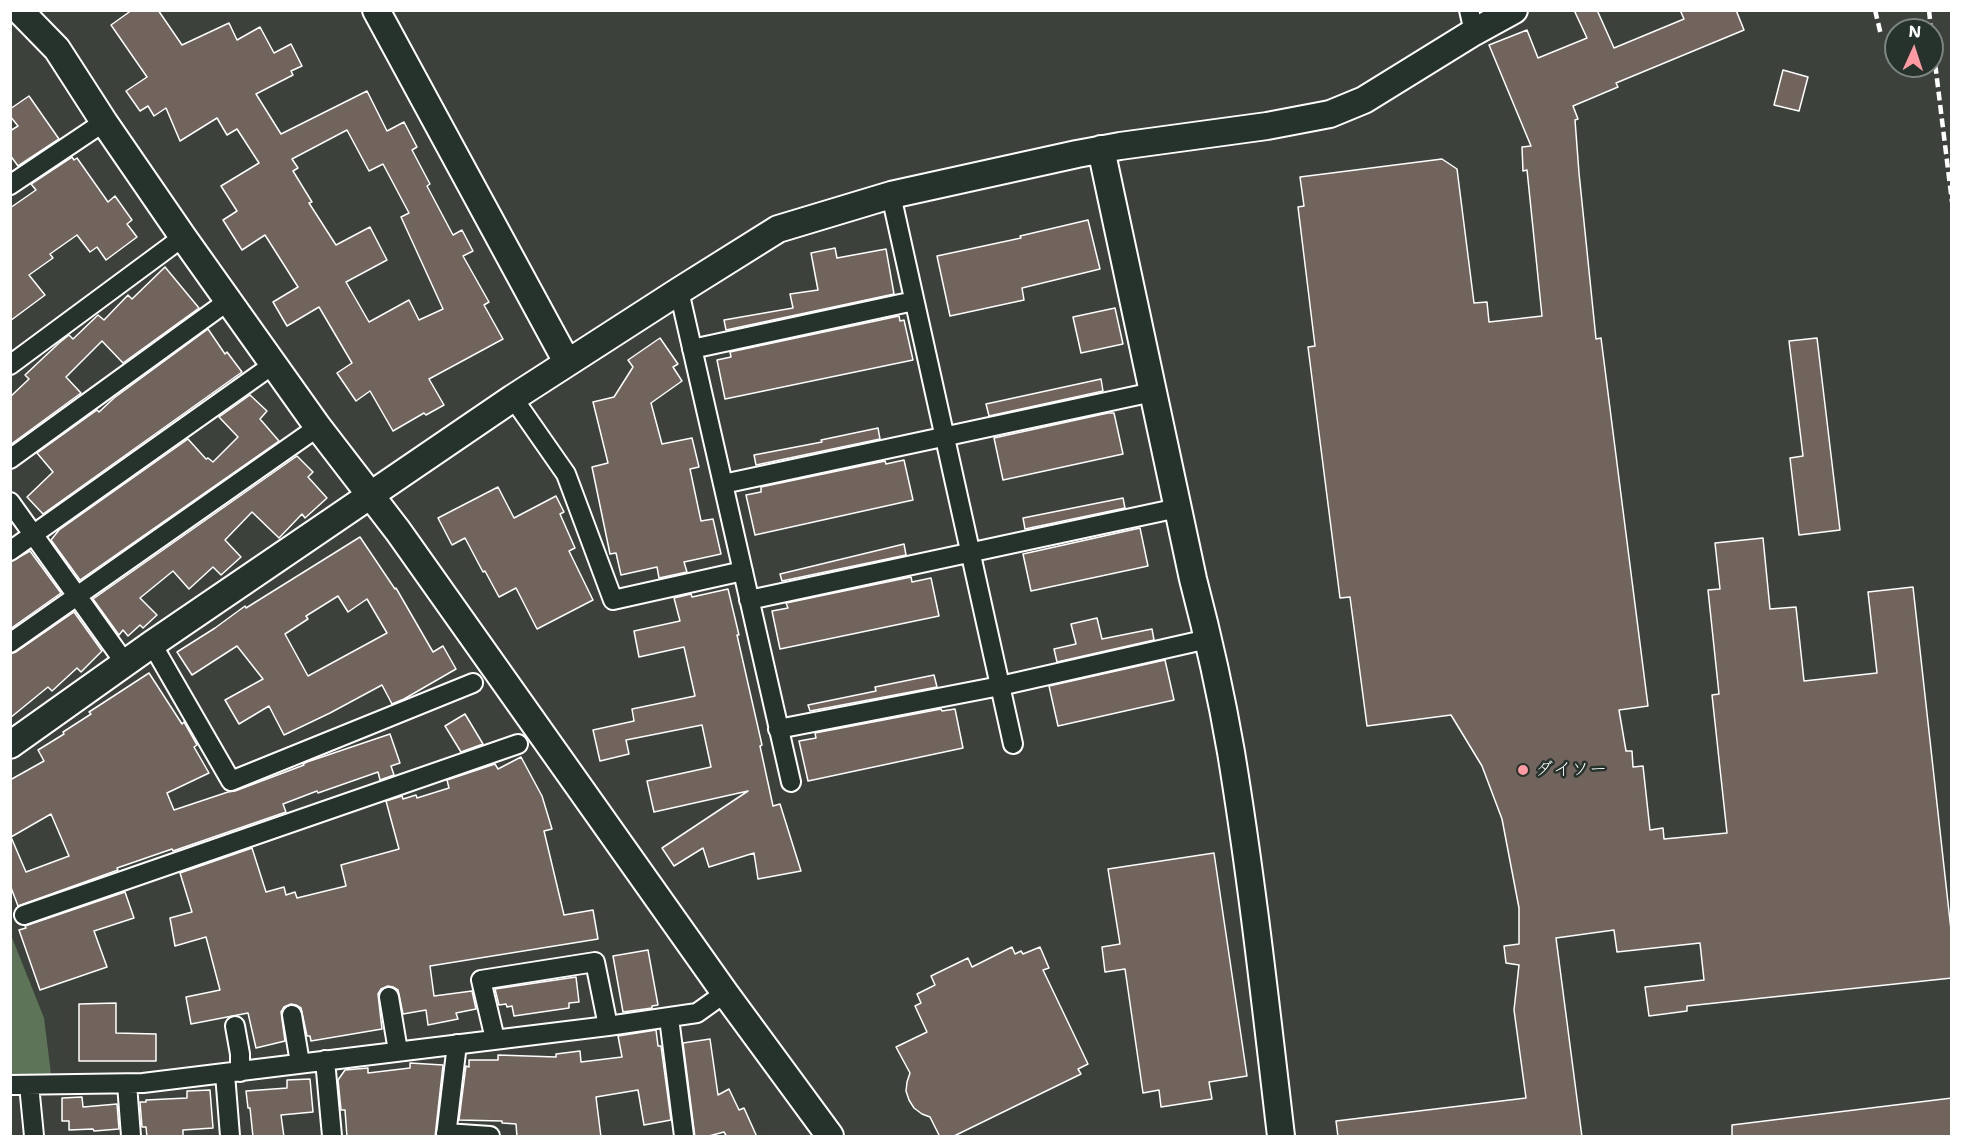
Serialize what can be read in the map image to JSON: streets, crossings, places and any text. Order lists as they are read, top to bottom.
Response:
{
  "places": ["ダイソー"],
  "north": "top"
}
